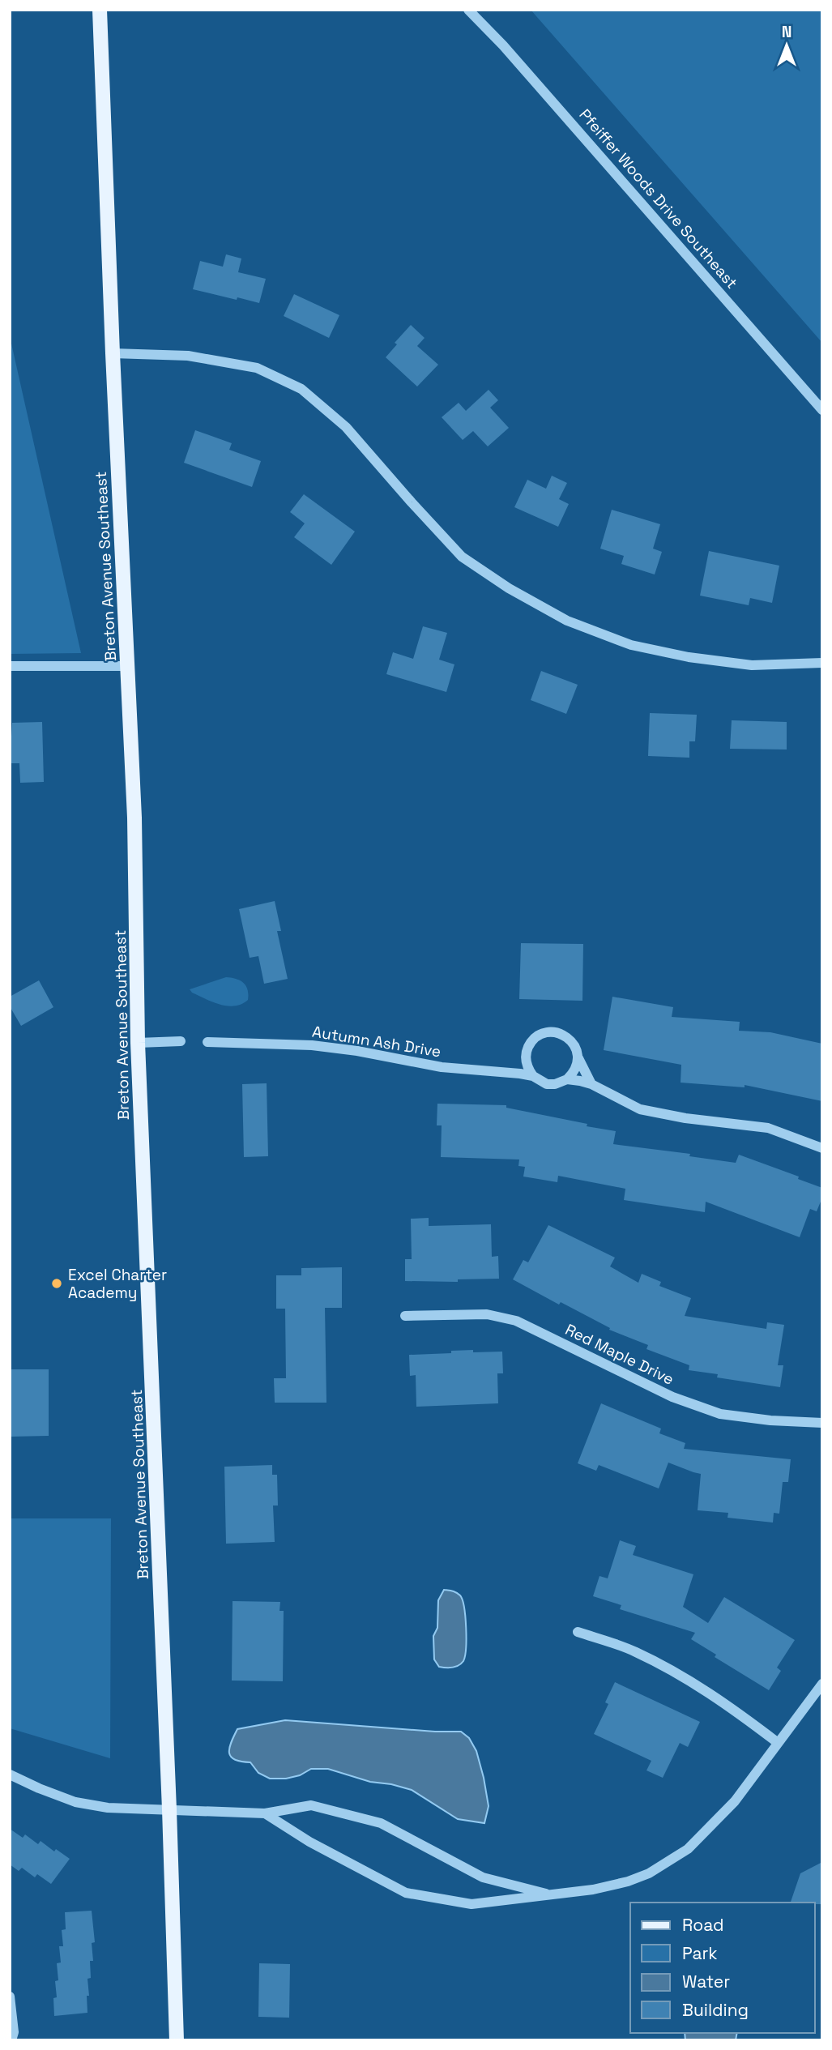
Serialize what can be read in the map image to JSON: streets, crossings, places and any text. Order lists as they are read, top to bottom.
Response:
{
  "streets": {
    "main road": ["Breton Avenue Southeast"],
    "street": ["Pfeiffer Woods Drive Southeast", "Autumn Ash Drive", "Red Maple Drive"]
  },
  "places": ["Excel Charter Academy"],
  "legend": [
    "Road",
    "Park",
    "Water",
    "Building"
  ],
  "north": "top"
}
